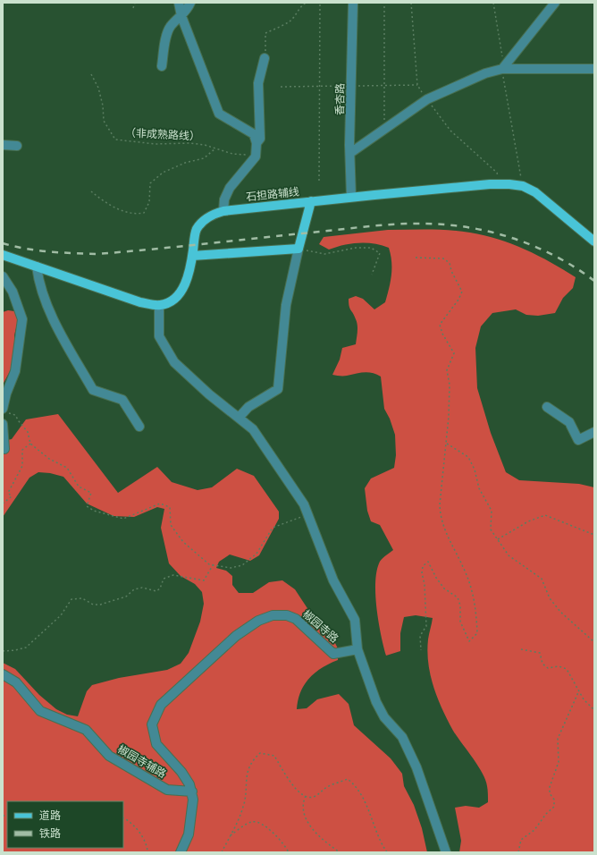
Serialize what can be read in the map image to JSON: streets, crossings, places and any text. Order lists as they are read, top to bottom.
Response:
{
  "streets": {
    "main road": ["石担路辅线"],
    "street": ["香杏路", "椒园寺路", "椒园寺辅路"],
    "path": ["（非成熟路线）"]
  },
  "crossings": [
    ["香杏路", "石担路辅线"],
    ["石担路辅线", "椒园寺路"],
    ["椒园寺路", "椒园寺辅路"]
  ],
  "legend": ["道路", "铁路"]
}
